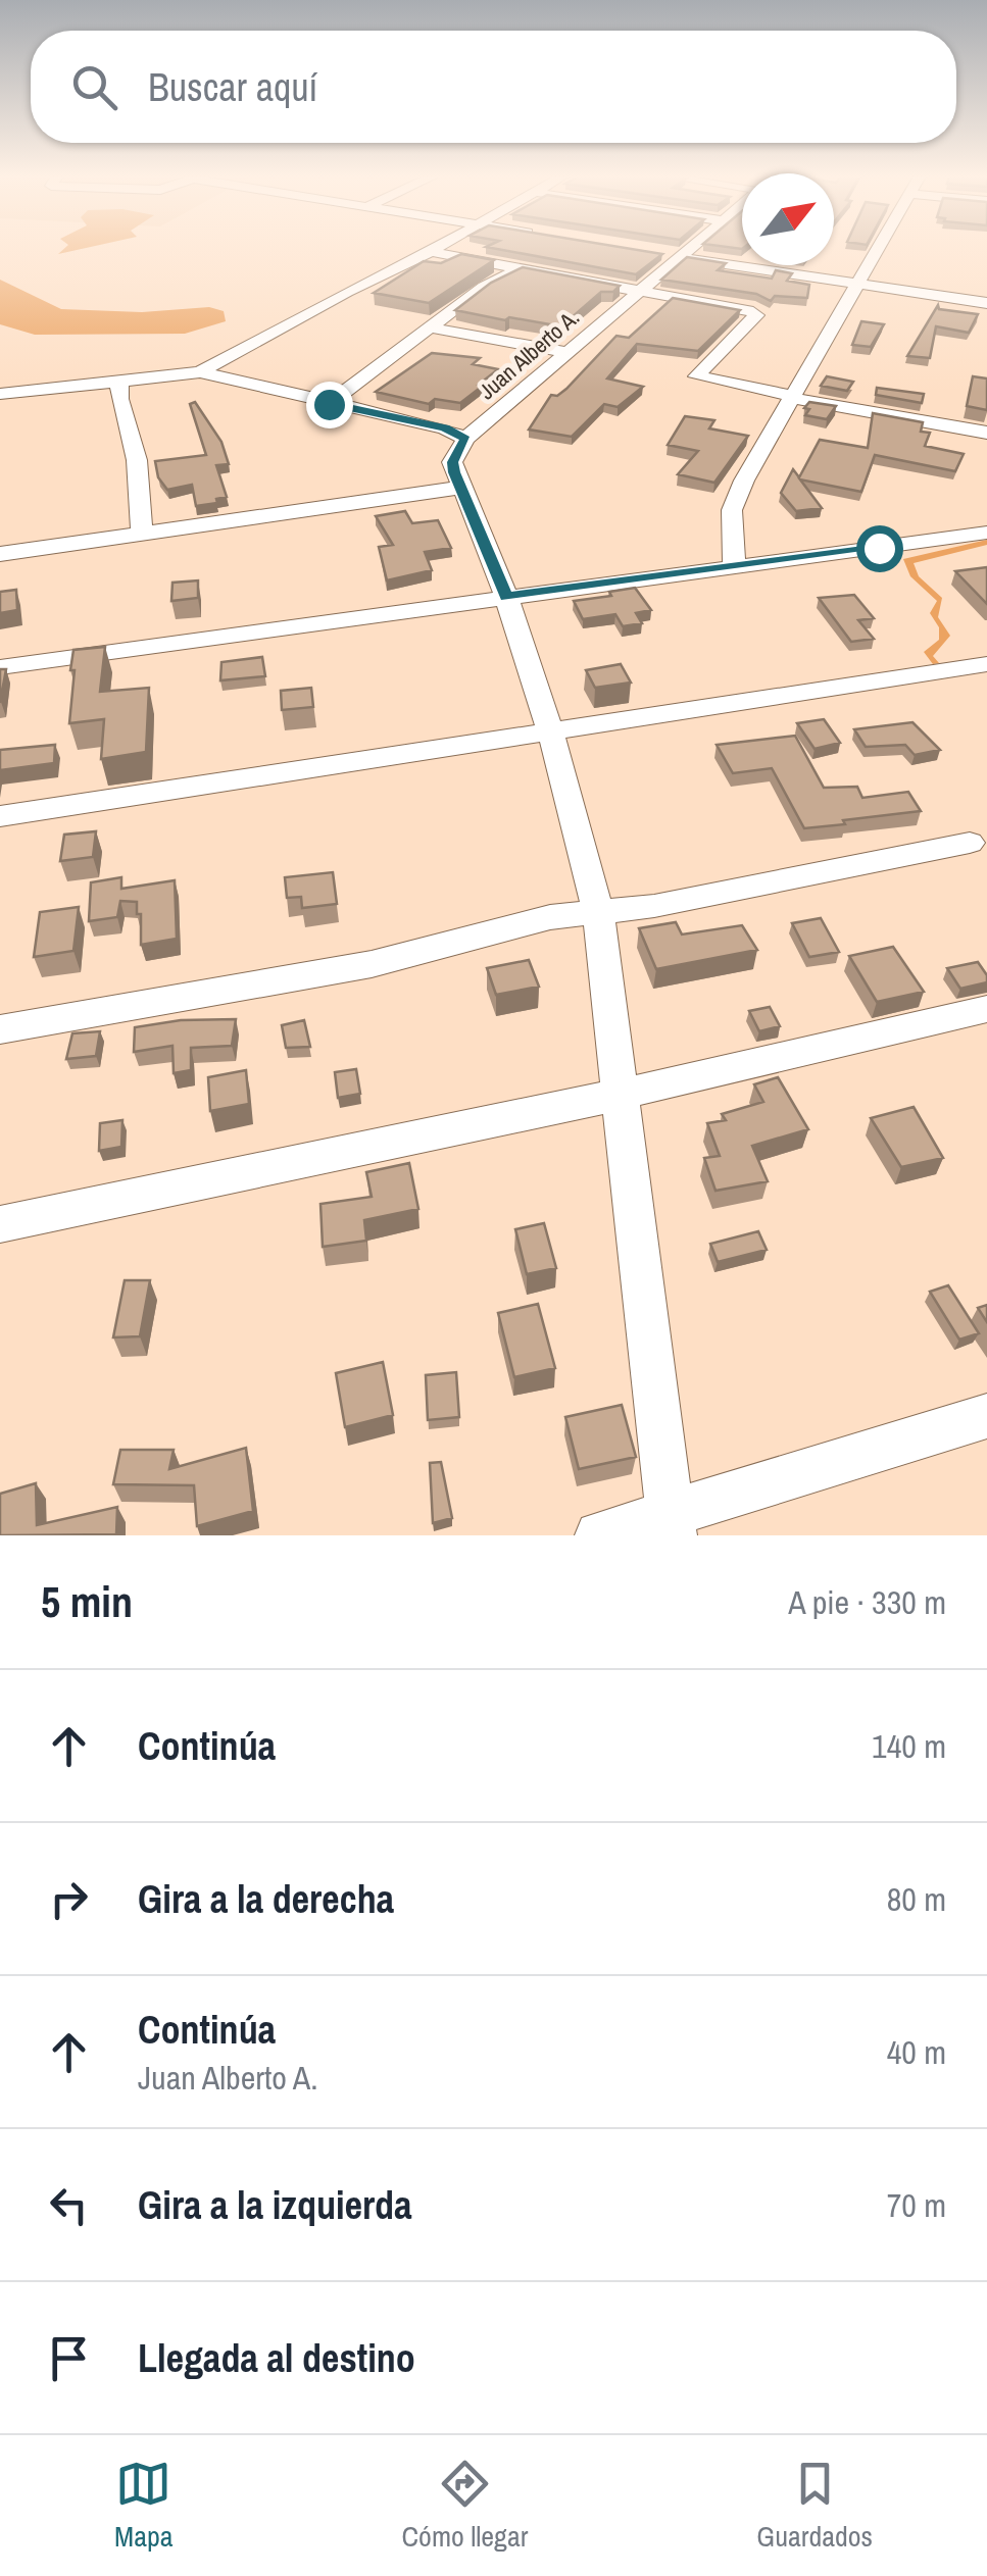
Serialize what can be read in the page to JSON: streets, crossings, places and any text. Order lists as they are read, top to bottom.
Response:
{
  "streets": {
    "street": ["Juan Alberto A."]
  },
  "north": "top right",
  "page": {
    "search": "Buscar aquí",
    "heading": ["5 min", "A pie · 330 m"],
    "list": [
      ["Continúa", "140 m"],
      ["Gira a la derecha", "80 m"],
      ["Continúa", "Juan Alberto A.", "40 m"],
      ["Gira a la izquierda", "70 m"],
      "Llegada al destino"
    ],
    "nav": ["Mapa", "Cómo llegar", "Guardados"]
  }
}
